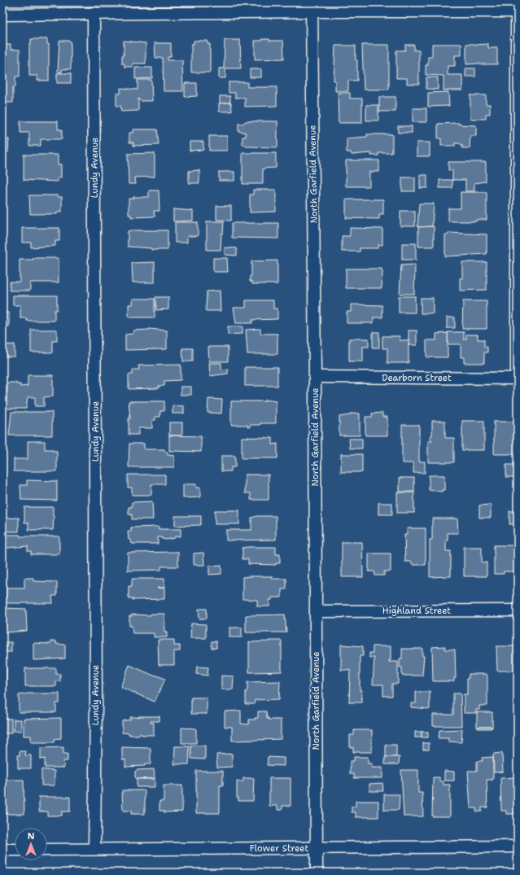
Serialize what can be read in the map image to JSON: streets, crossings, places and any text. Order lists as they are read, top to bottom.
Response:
{
  "streets": {
    "street": [
      "Lundy Avenue",
      "North Garfield Avenue",
      "Dearborn Street",
      "Highland Street",
      "Flower Street"
    ]
  },
  "crossings": [
    ["Lundy Avenue", "Flower Street"],
    ["North Garfield Avenue", "Dearborn Street"],
    ["North Garfield Avenue", "Highland Street"],
    ["North Garfield Avenue", "Flower Street"]
  ],
  "north": "top"
}
